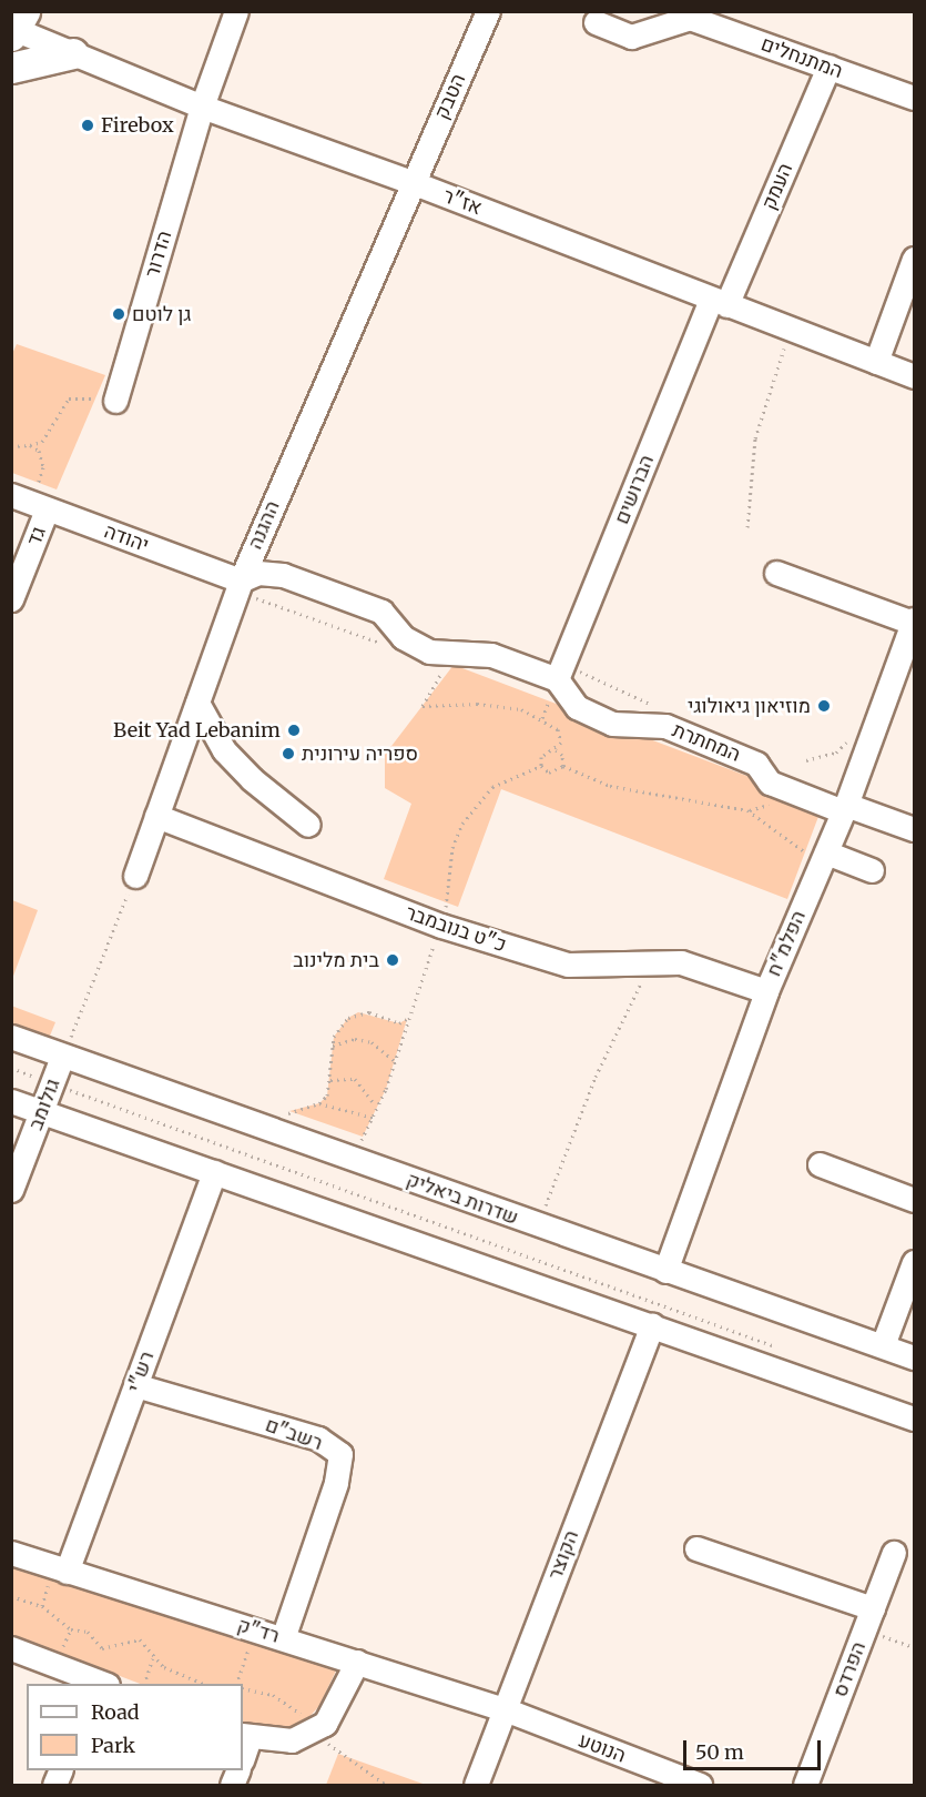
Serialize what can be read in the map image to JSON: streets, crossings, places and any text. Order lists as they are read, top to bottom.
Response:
{
  "streets": {
    "street": [
      "המתנחלים",
      "הטבק",
      "העמק",
      "אז\"ר",
      "הדרור",
      "הברושים",
      "ההגנה",
      "גד",
      "יהודה",
      "המחתרת",
      "כ\"ט בנובמבר",
      "הפלמ\"ח",
      "גולומב",
      "שדרות ביאליק",
      "רש\"י",
      "רשב\"ם",
      "הקוצר",
      "רד\"ק",
      "הפרדס",
      "הנוטע"
    ]
  },
  "crossings": [
    ["המתנחלים", "העמק"],
    ["הטבק", "אז\"ר"],
    ["הטבק", "ההגנה"],
    ["העמק", "אז\"ר"],
    ["העמק", "הברושים"],
    ["אז\"ר", "הדרור"],
    ["אז\"ר", "הברושים"],
    ["אז\"ר", "ההגנה"],
    ["הברושים", "המחתרת"],
    ["ההגנה", "יהודה"],
    ["ההגנה", "כ\"ט בנובמבר"],
    ["גד", "יהודה"],
    ["המחתרת", "הפלמ\"ח"],
    ["כ\"ט בנובמבר", "הפלמ\"ח"],
    ["הפלמ\"ח", "שדרות ביאליק"],
    ["גולומב", "שדרות ביאליק"],
    ["רש\"י", "רשב\"ם"],
    ["רש\"י", "רד\"ק"],
    ["רשב\"ם", "רד\"ק"],
    ["הקוצר", "רד\"ק"],
    ["הקוצר", "הנוטע"],
    ["רד\"ק", "הנוטע"]
  ],
  "places": [
    "Firebox",
    "גן לוטם",
    "מוזיאון גיאולוגי",
    "Beit Yad Lebanim",
    "ספריה עירונית",
    "בית מלינוב"
  ],
  "legend": ["Road", "Park"],
  "scale_bar": "50 m"
}
